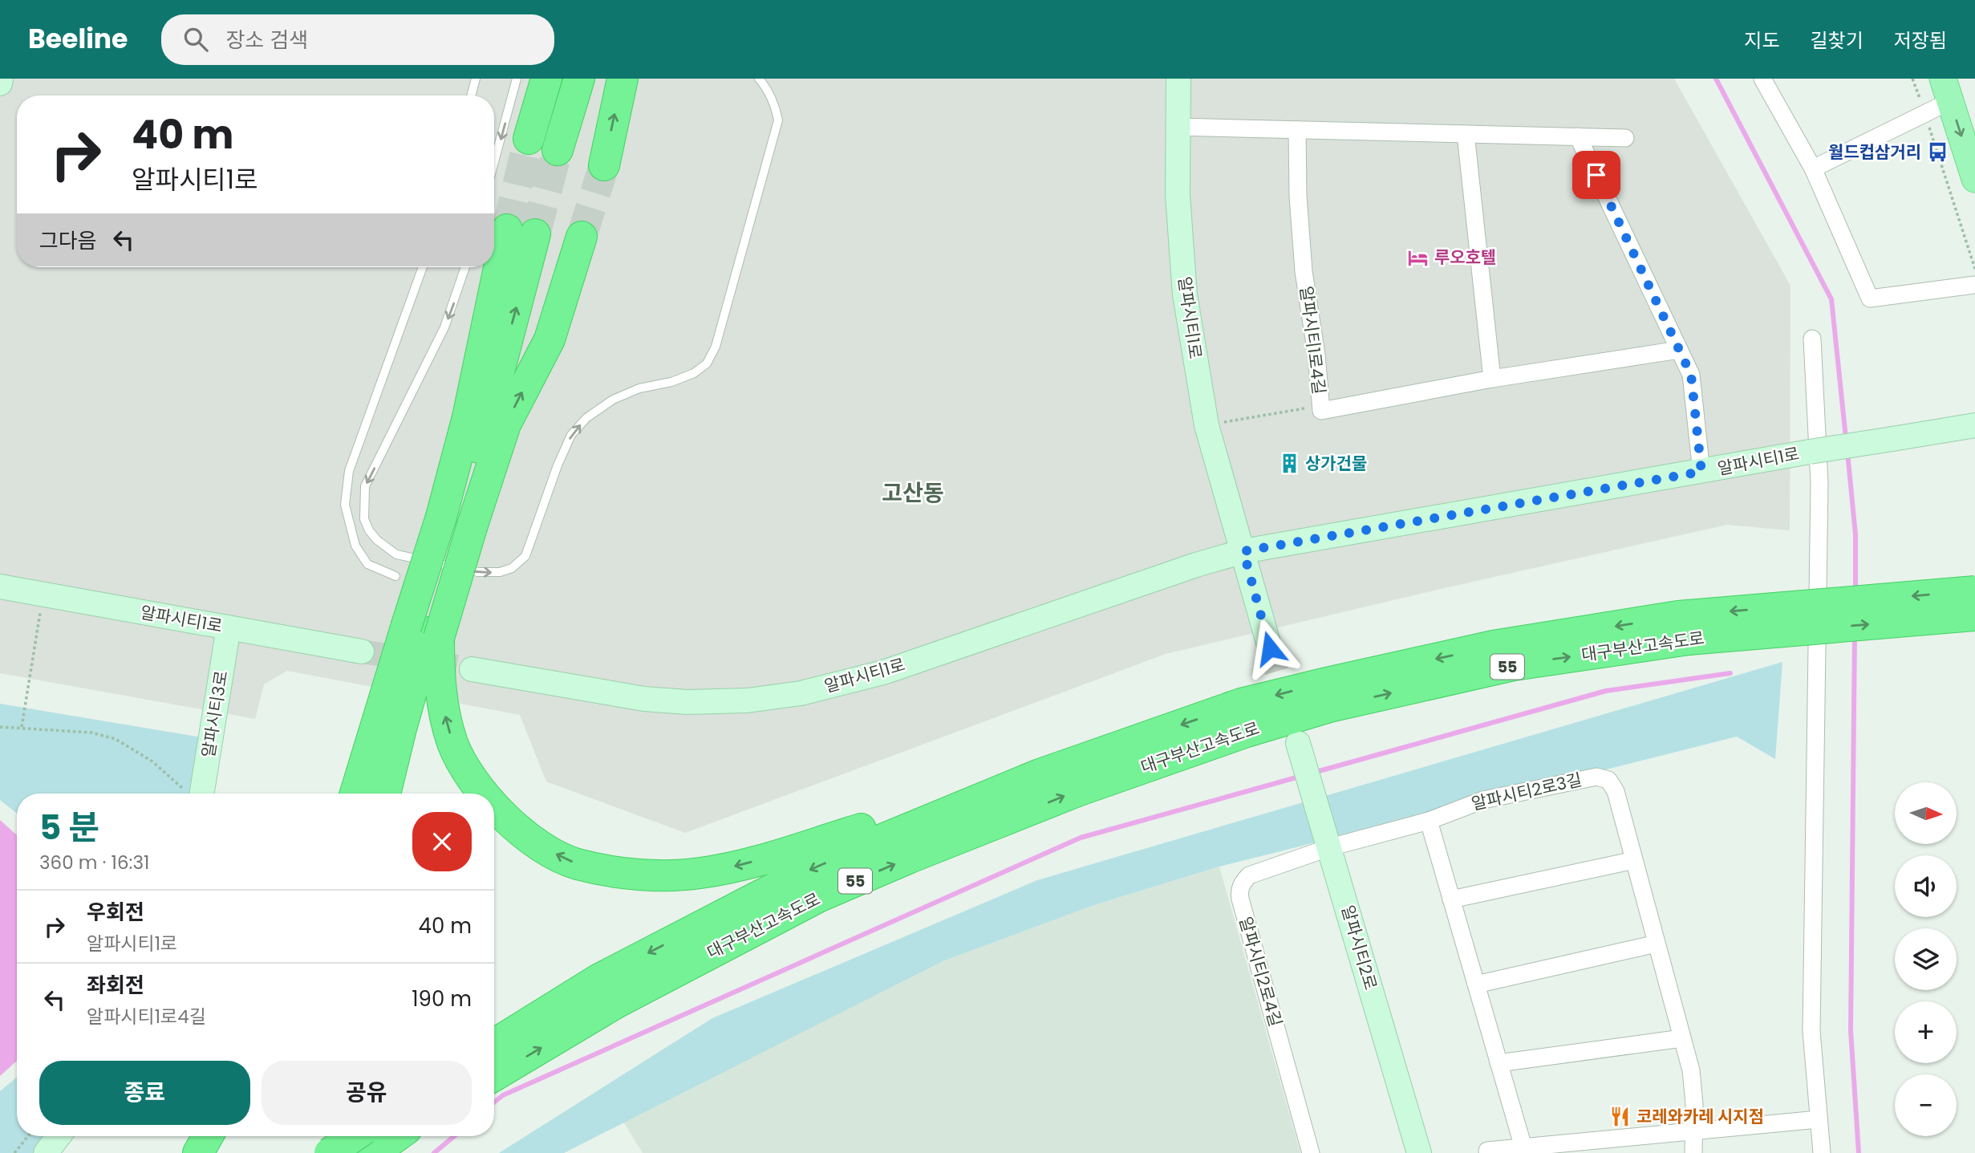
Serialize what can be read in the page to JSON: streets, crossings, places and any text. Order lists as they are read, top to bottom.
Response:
{
  "streets": {
    "highway": ["대구부산고속도로", "55"],
    "street": [
      "알파시티1로",
      "알파시티1로4길",
      "알파시티3로",
      "알파시티2로3길",
      "알파시티2로",
      "알파시티2로4길"
    ]
  },
  "crossings": [
    ["알파시티1로", "알파시티3로"],
    ["알파시티2로3길", "알파시티2로"],
    ["알파시티2로3길", "알파시티2로4길"],
    ["알파시티2로", "알파시티2로4길"]
  ],
  "districts": ["고산동"],
  "places": {
    "bus stop": ["월드컵삼거리"],
    "hotel": ["루오호텔"],
    "building": ["상가건물"],
    "restaurant": ["코레와카레 시지점"]
  },
  "north": "right",
  "page": {
    "header": "Beeline",
    "search": "장소 검색",
    "nav": ["지도", "길찾기", "저장됨"],
    "turn": ["40 m", "알파시티1로"],
    "then": "그다음",
    "map_buttons": ["+", "−"],
    "heading": ["5 분", "360 m · 16:31"],
    "list": [
      {
        "name": "우회전",
        "note": "알파시티1로",
        "value": "40 m"
      },
      {
        "name": "좌회전",
        "note": "알파시티1로4길",
        "value": "190 m"
      }
    ],
    "buttons": ["종료", "공유"]
  }
}
